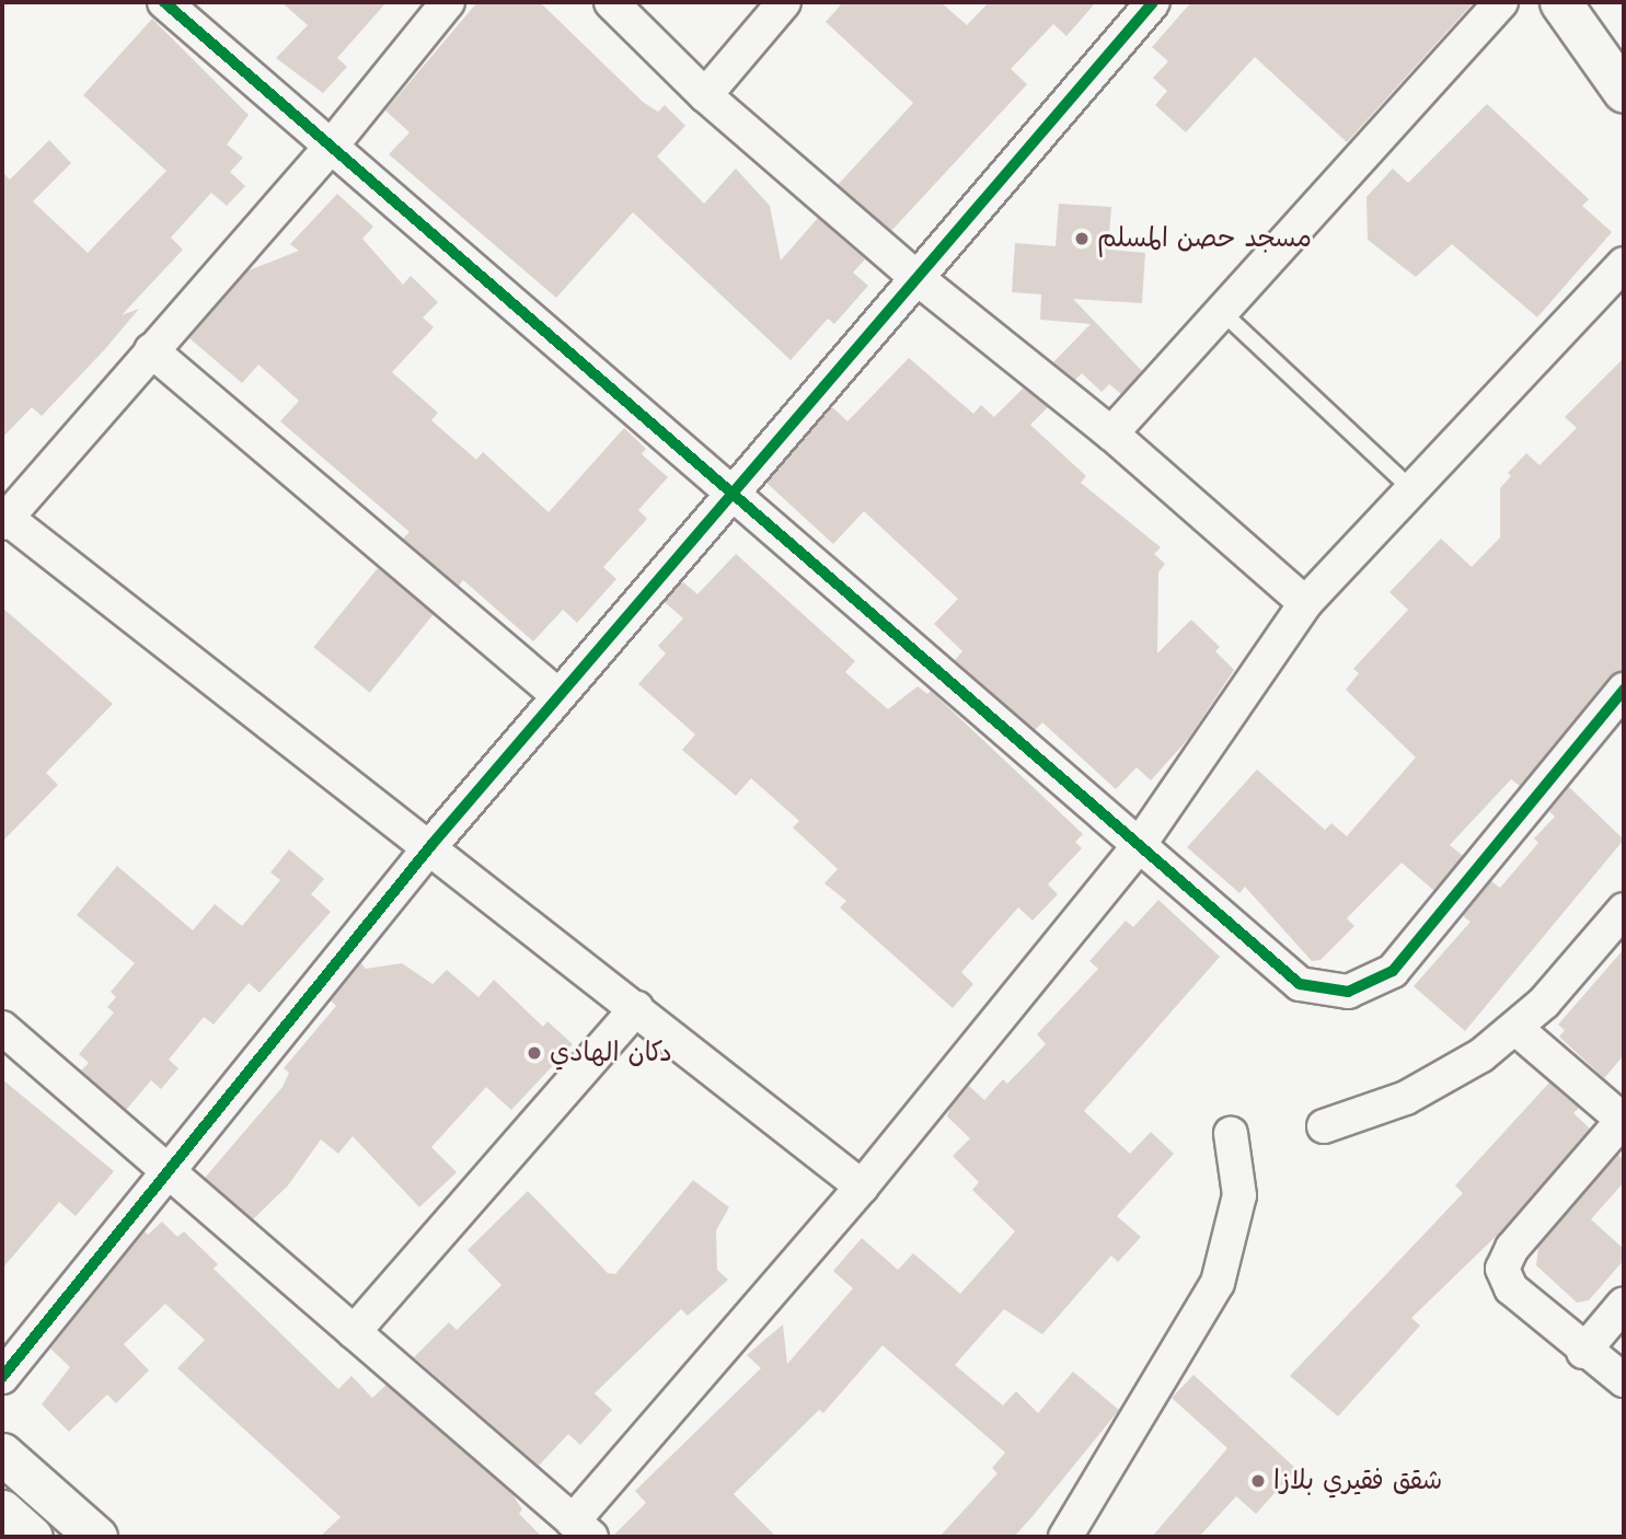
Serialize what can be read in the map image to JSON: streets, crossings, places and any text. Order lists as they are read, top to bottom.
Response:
{
  "places": ["مسجد حصن المسلم", "دكان الهادي", "شقق فقيري بلازا"]
}
